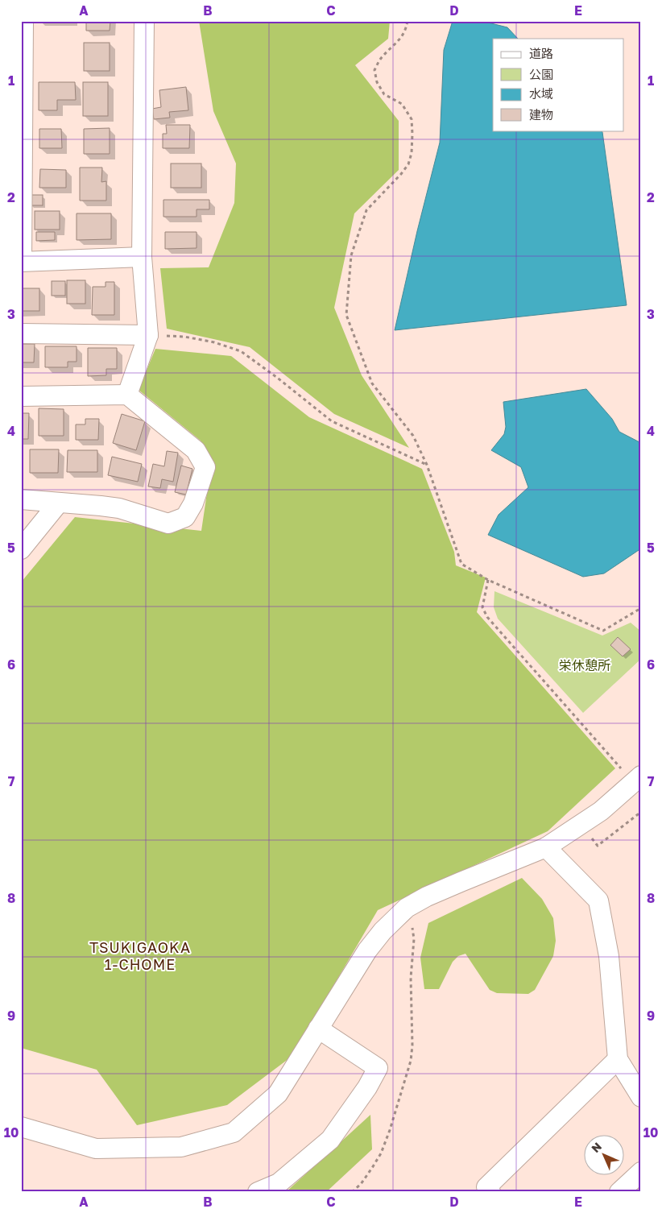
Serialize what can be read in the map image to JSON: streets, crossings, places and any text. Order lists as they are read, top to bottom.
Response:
{
  "districts": ["TSUKIGAOKA 1-CHOME"],
  "parks": ["栄休憩所"],
  "legend": [
    "道路",
    "公園",
    "水域",
    "建物"
  ],
  "north": "top left",
  "grid": {
    "columns": [
      "A",
      "B",
      "C",
      "D",
      "E"
    ],
    "rows": [
      "1",
      "2",
      "3",
      "4",
      "5",
      "6",
      "7",
      "8",
      "9",
      "10"
    ]
  }
}
